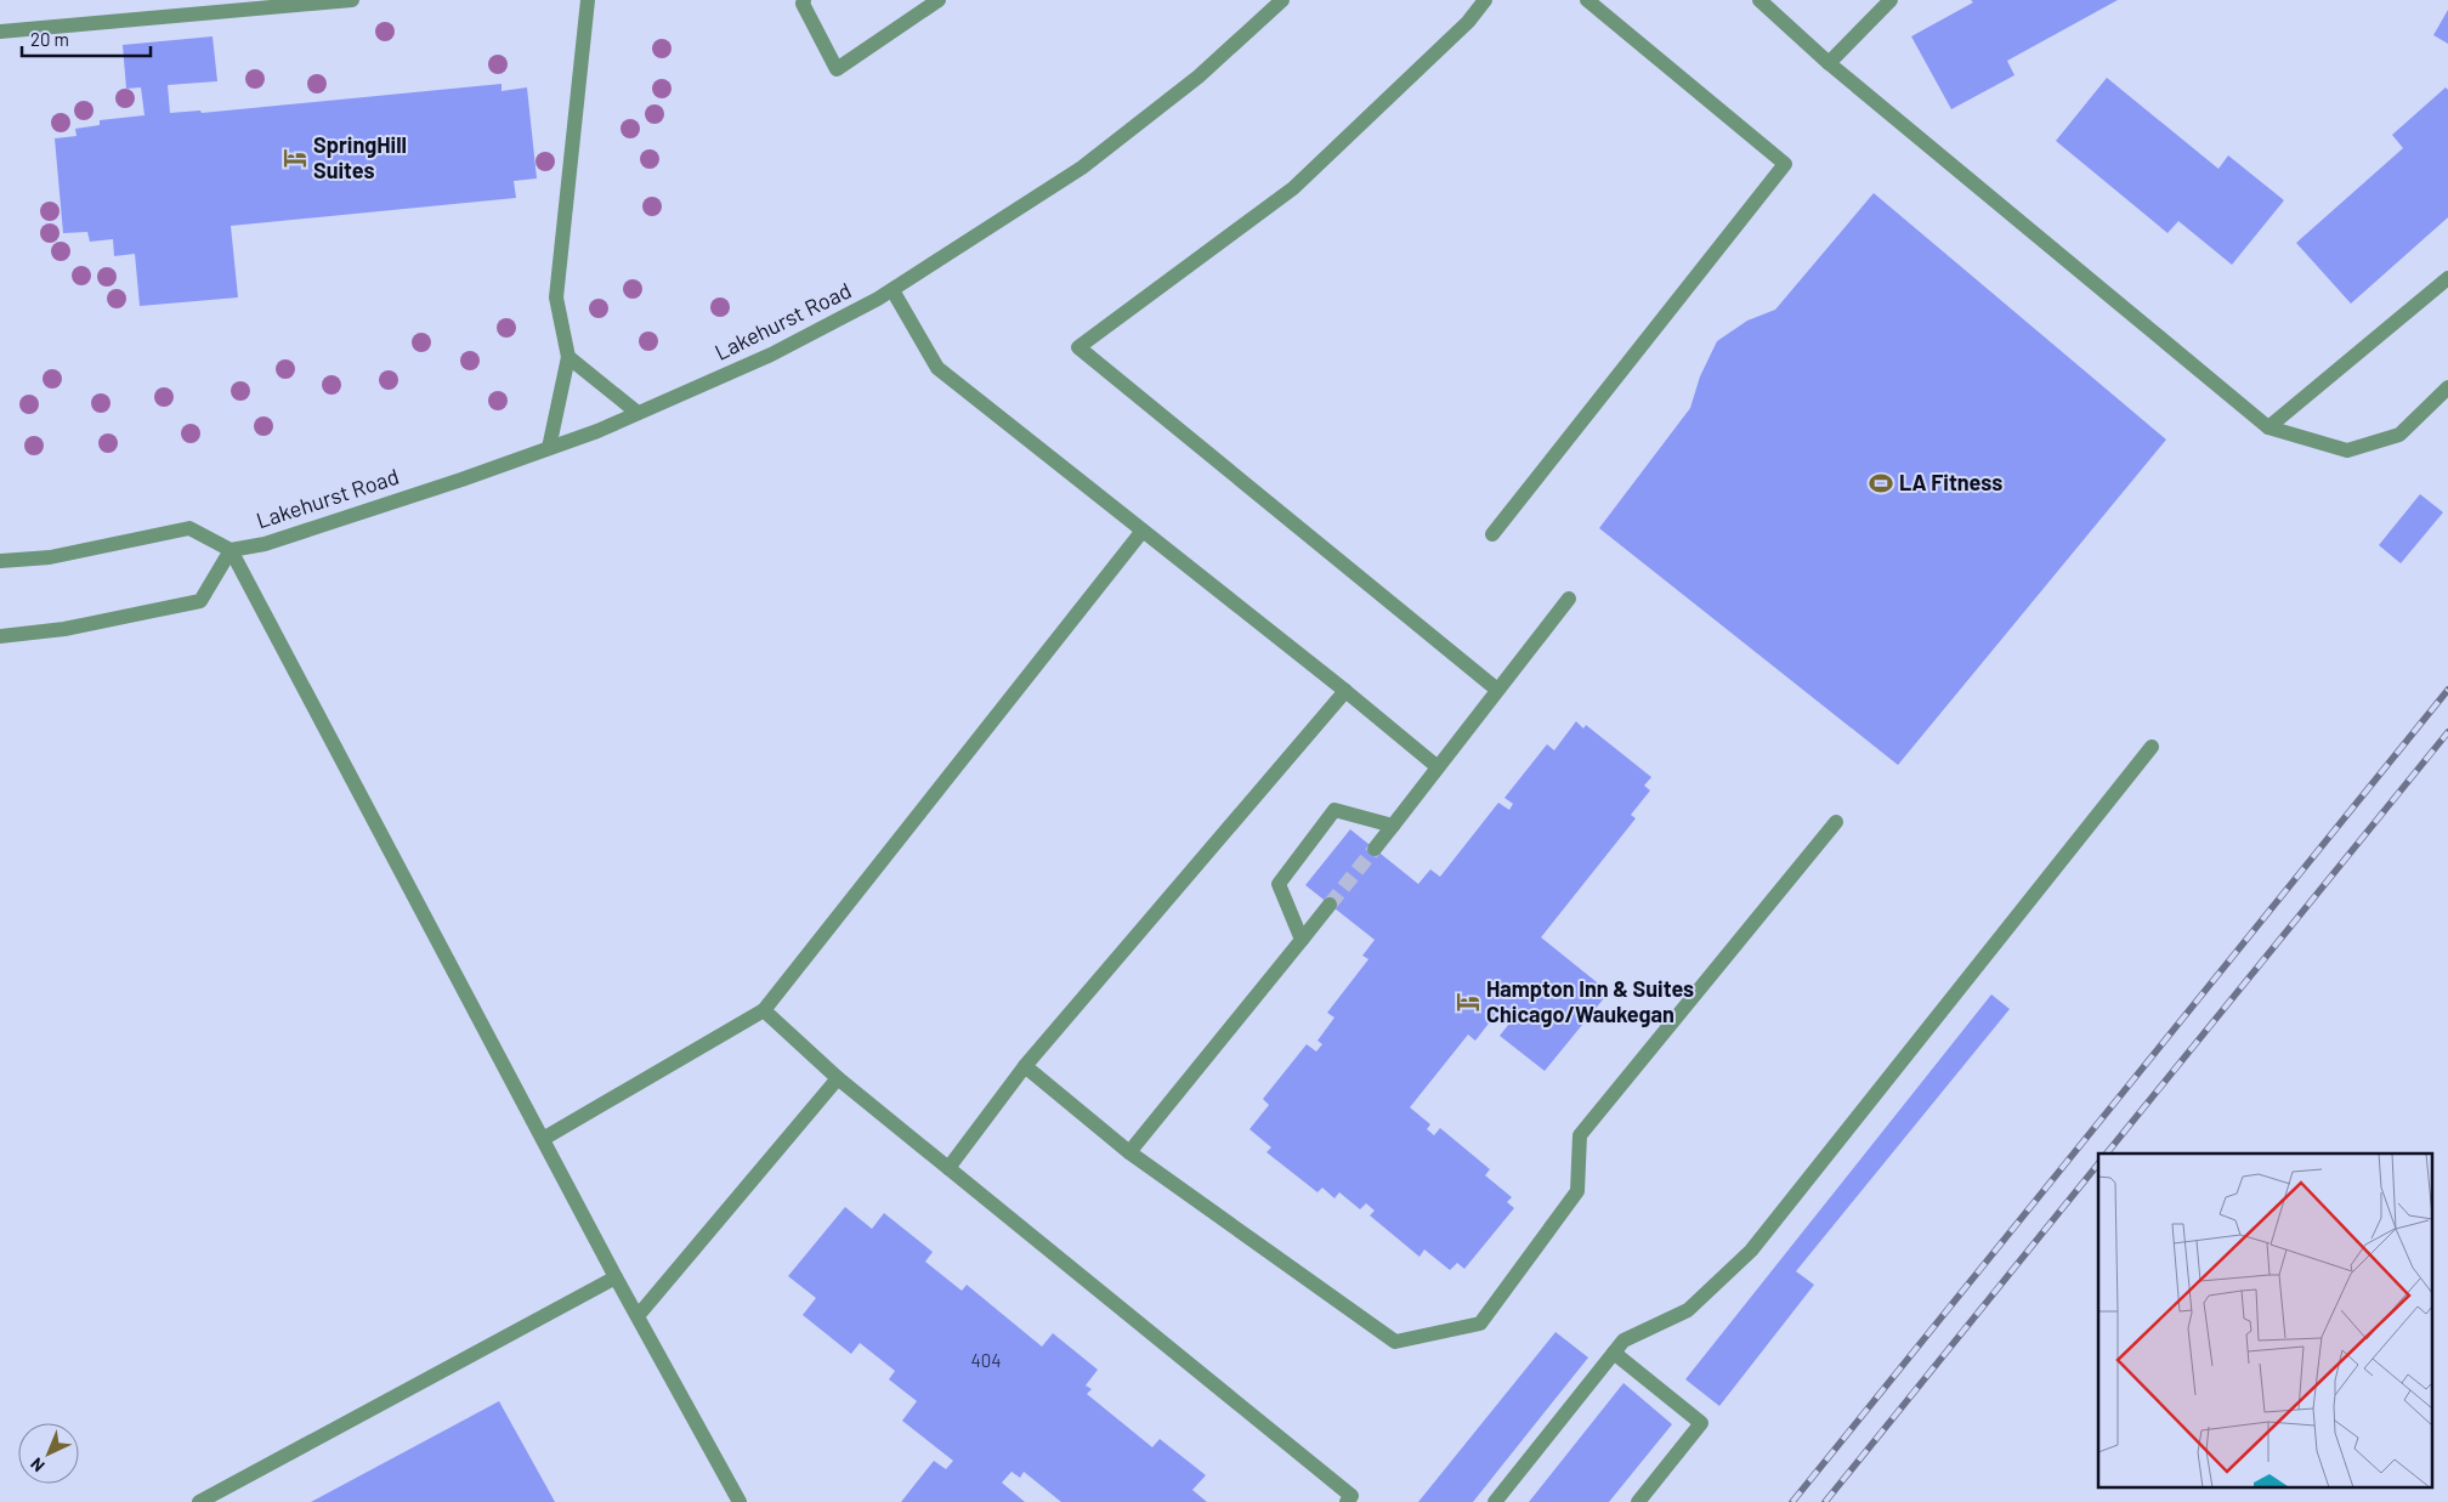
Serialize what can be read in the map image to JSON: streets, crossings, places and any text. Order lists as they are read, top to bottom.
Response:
{
  "streets": {
    "street": ["Lakehurst Road"]
  },
  "places": {
    "hotel": ["SpringHill Suites", "Hampton Inn & Suites Chicago/Waukegan"],
    "sports": ["LA Fitness"]
  },
  "house_numbers": ["404"],
  "scale_bar": "20 m",
  "north": "bottom left"
}
